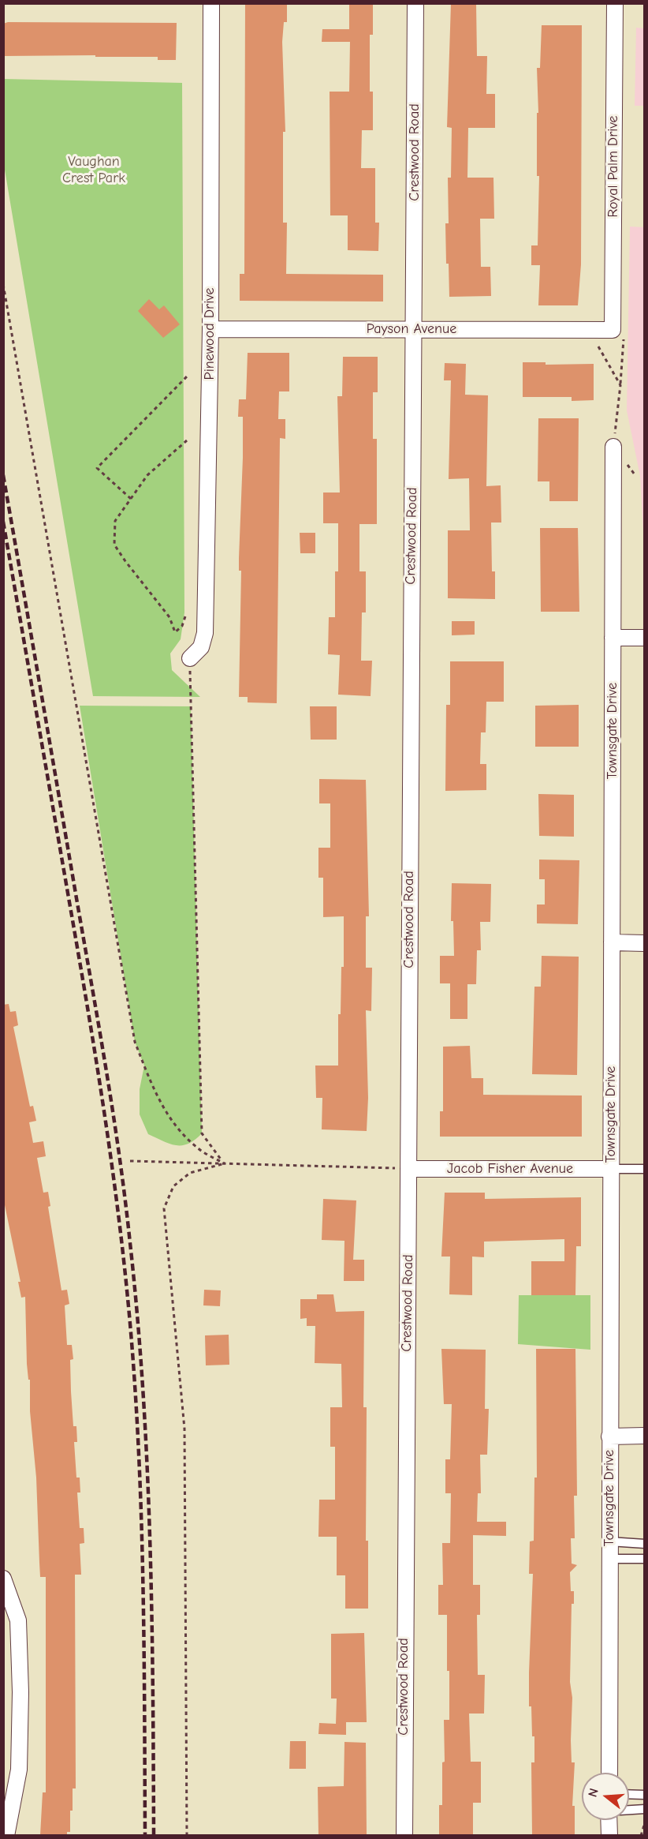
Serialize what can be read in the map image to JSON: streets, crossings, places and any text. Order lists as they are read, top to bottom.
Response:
{
  "streets": {
    "street": [
      "Crestwood Road",
      "Royal Palm Drive",
      "Payson Avenue",
      "Pinewood Drive",
      "Townsgate Drive",
      "Jacob Fisher Avenue"
    ]
  },
  "crossings": [
    ["Crestwood Road", "Payson Avenue"],
    ["Crestwood Road", "Jacob Fisher Avenue"],
    ["Royal Palm Drive", "Payson Avenue"],
    ["Payson Avenue", "Pinewood Drive"],
    ["Townsgate Drive", "Jacob Fisher Avenue"]
  ],
  "parks": ["Vaughan Crest Park"],
  "north": "left"
}
